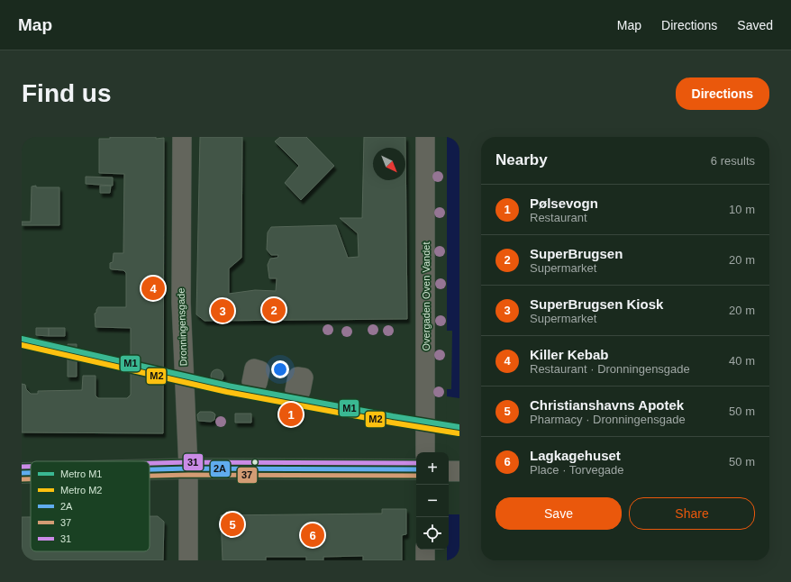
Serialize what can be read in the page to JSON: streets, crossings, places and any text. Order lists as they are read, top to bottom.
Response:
{
  "streets": {
    "street": ["Overgaden Oven Vandet", "Dronningensgade"]
  },
  "lines": [
    "metro line M1",
    "metro line M2",
    "transit line 31",
    "transit line 2A",
    "transit line 37"
  ],
  "legend": [
    "Metro M1",
    "Metro M2",
    "2A",
    "37",
    "31"
  ],
  "north": "bottom right",
  "page": {
    "header": "Map",
    "nav": ["Map", "Directions", "Saved"],
    "buttons": [
      "Directions",
      ["Save", "Share"]
    ],
    "title": "Find us",
    "heading": ["Nearby", "6 results"],
    "list": [
      {
        "mark": "1",
        "name": "Pølsevogn",
        "note": "Restaurant",
        "value": "10 m"
      },
      {
        "mark": "2",
        "name": "SuperBrugsen",
        "note": "Supermarket",
        "value": "20 m"
      },
      {
        "mark": "3",
        "name": "SuperBrugsen Kiosk",
        "note": "Supermarket",
        "value": "20 m"
      },
      {
        "mark": "4",
        "name": "Killer Kebab",
        "note": "Restaurant · Dronningensgade",
        "value": "40 m"
      },
      {
        "mark": "5",
        "name": "Christianshavns Apotek",
        "note": "Pharmacy · Dronningensgade",
        "value": "50 m"
      },
      {
        "mark": "6",
        "name": "Lagkagehuset",
        "note": "Place · Torvegade",
        "value": "50 m"
      }
    ],
    "pins": [
      "4",
      "2",
      "3",
      "1",
      "5",
      "6"
    ],
    "map_buttons": ["+", "−"]
  }
}
